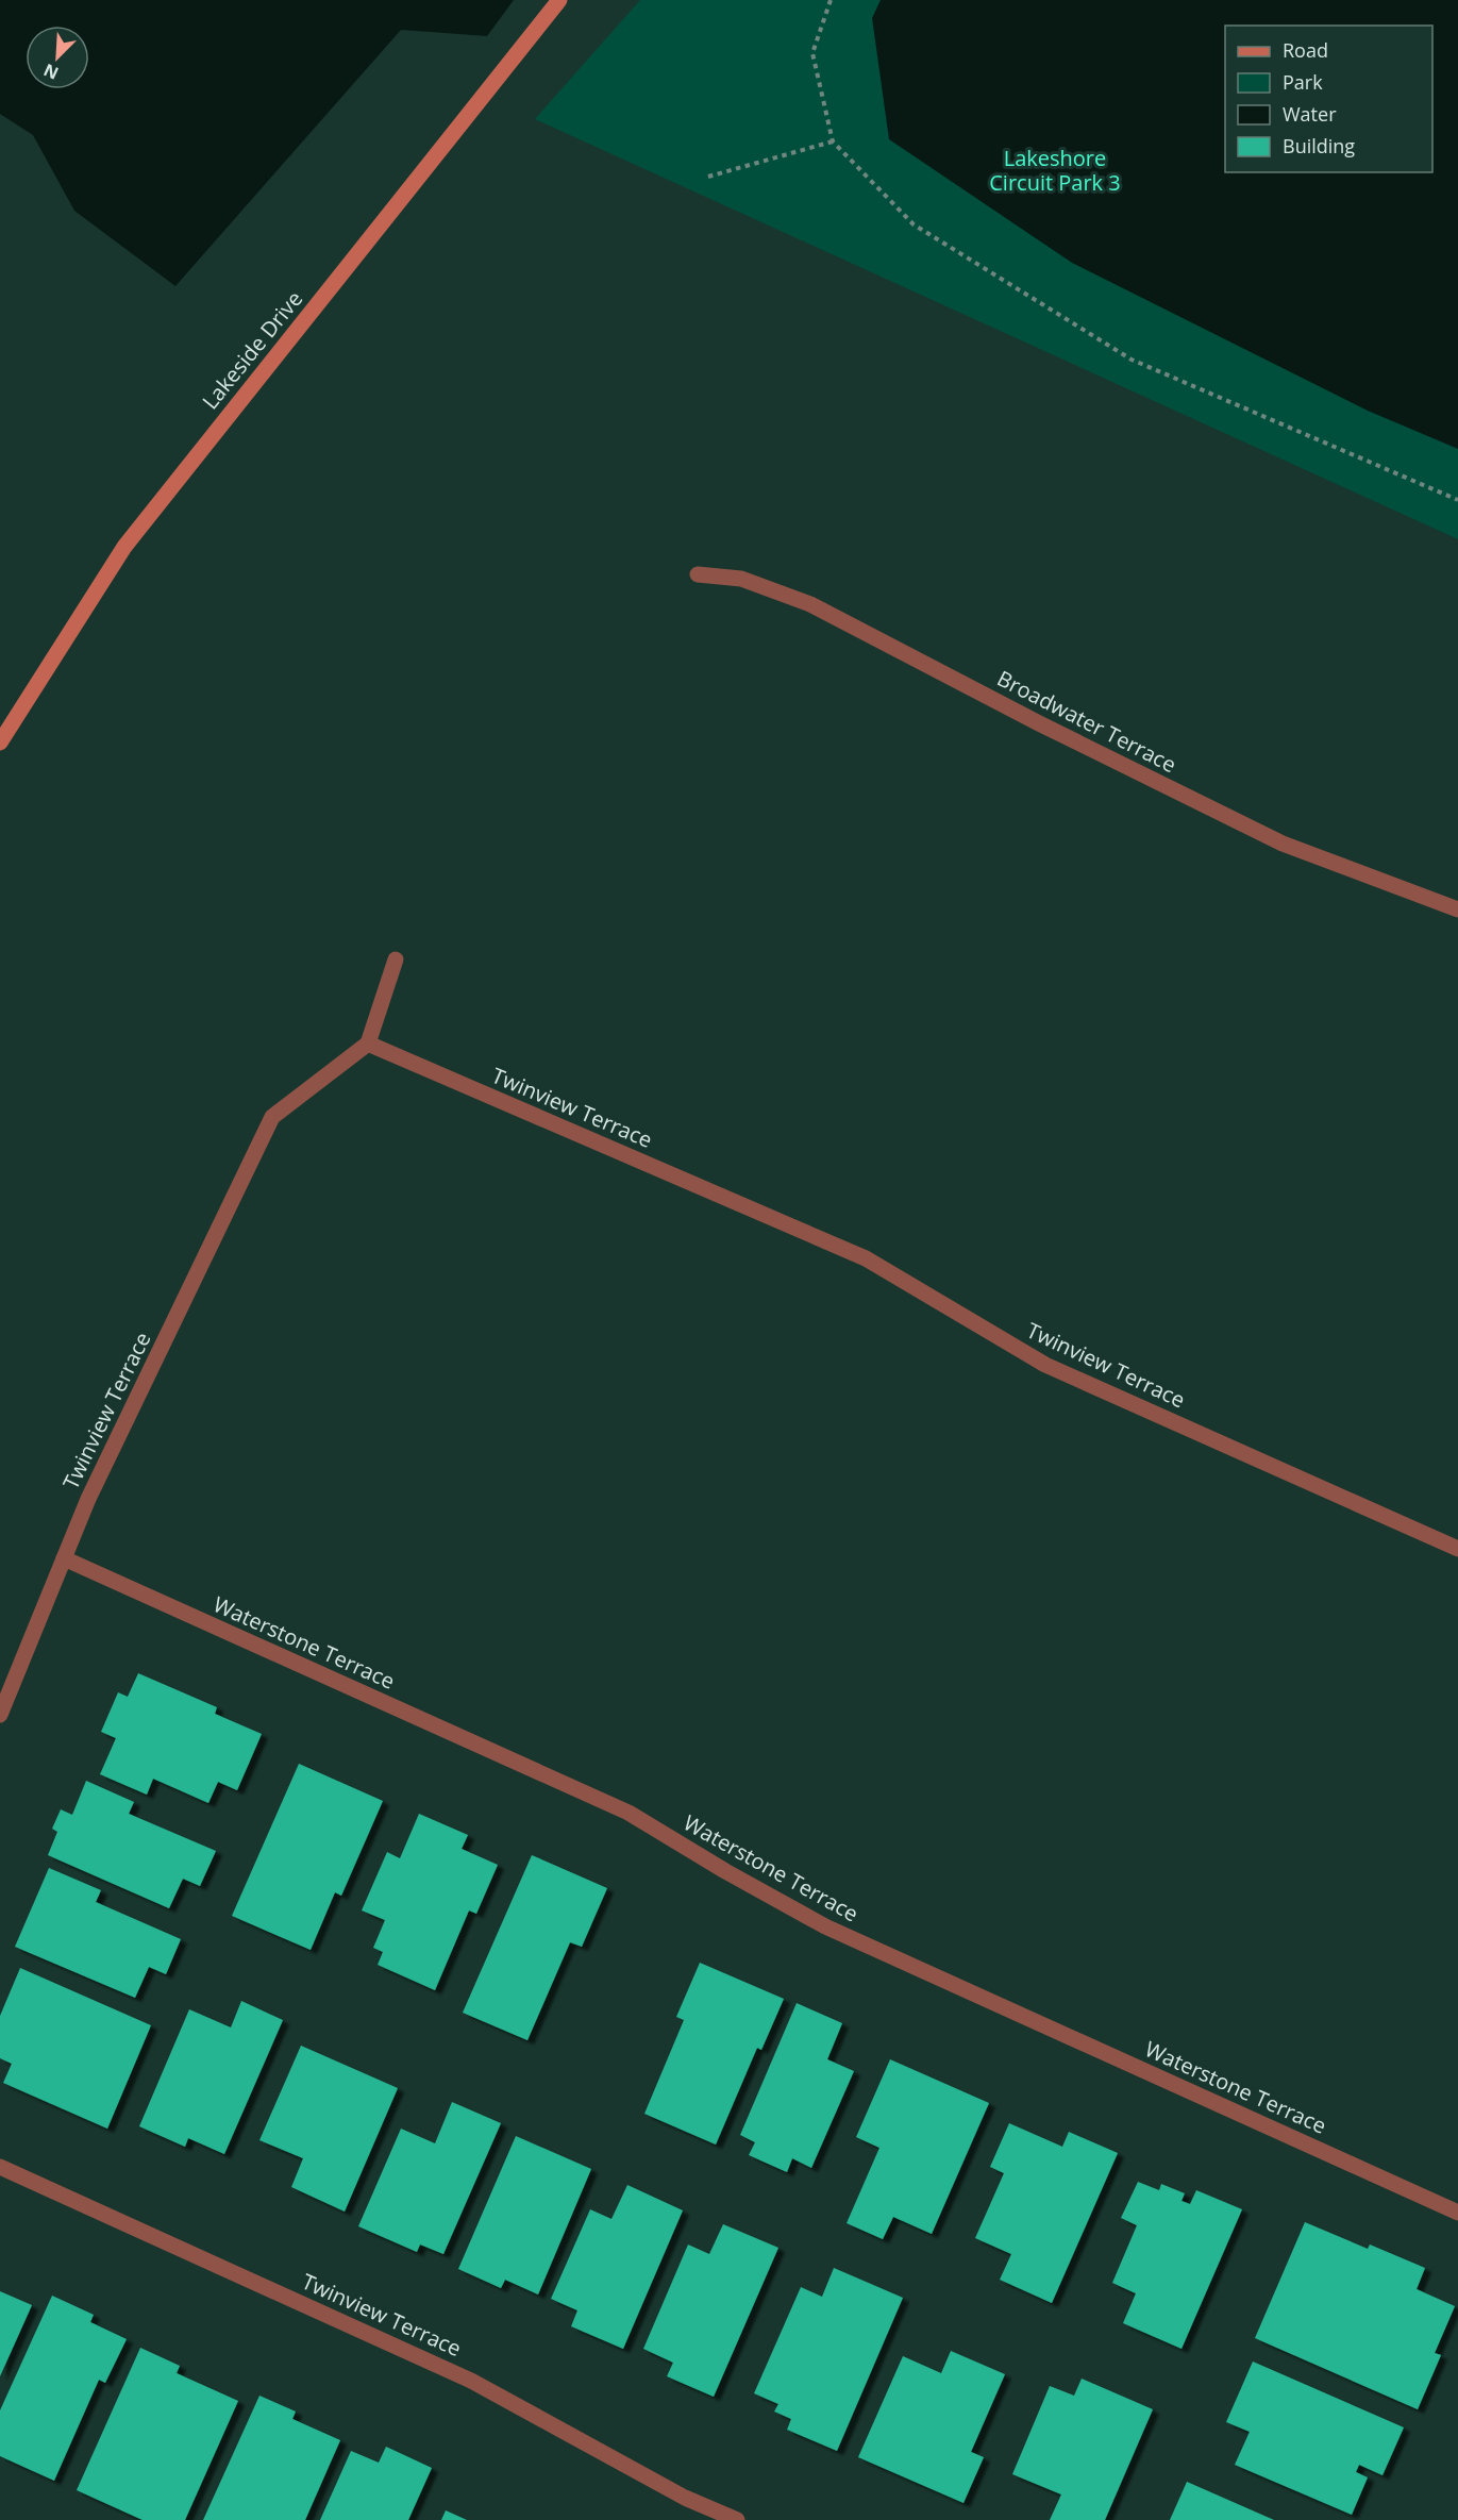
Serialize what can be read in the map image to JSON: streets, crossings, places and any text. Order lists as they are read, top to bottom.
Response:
{
  "streets": {
    "street": [
      "Lakeside Drive",
      "Broadwater Terrace",
      "Twinview Terrace",
      "Waterstone Terrace"
    ]
  },
  "crossings": [
    ["Twinview Terrace", "Waterstone Terrace"]
  ],
  "parks": ["Lakeshore Circuit Park 3"],
  "legend": [
    "Road",
    "Park",
    "Water",
    "Building"
  ],
  "north": "bottom left"
}
